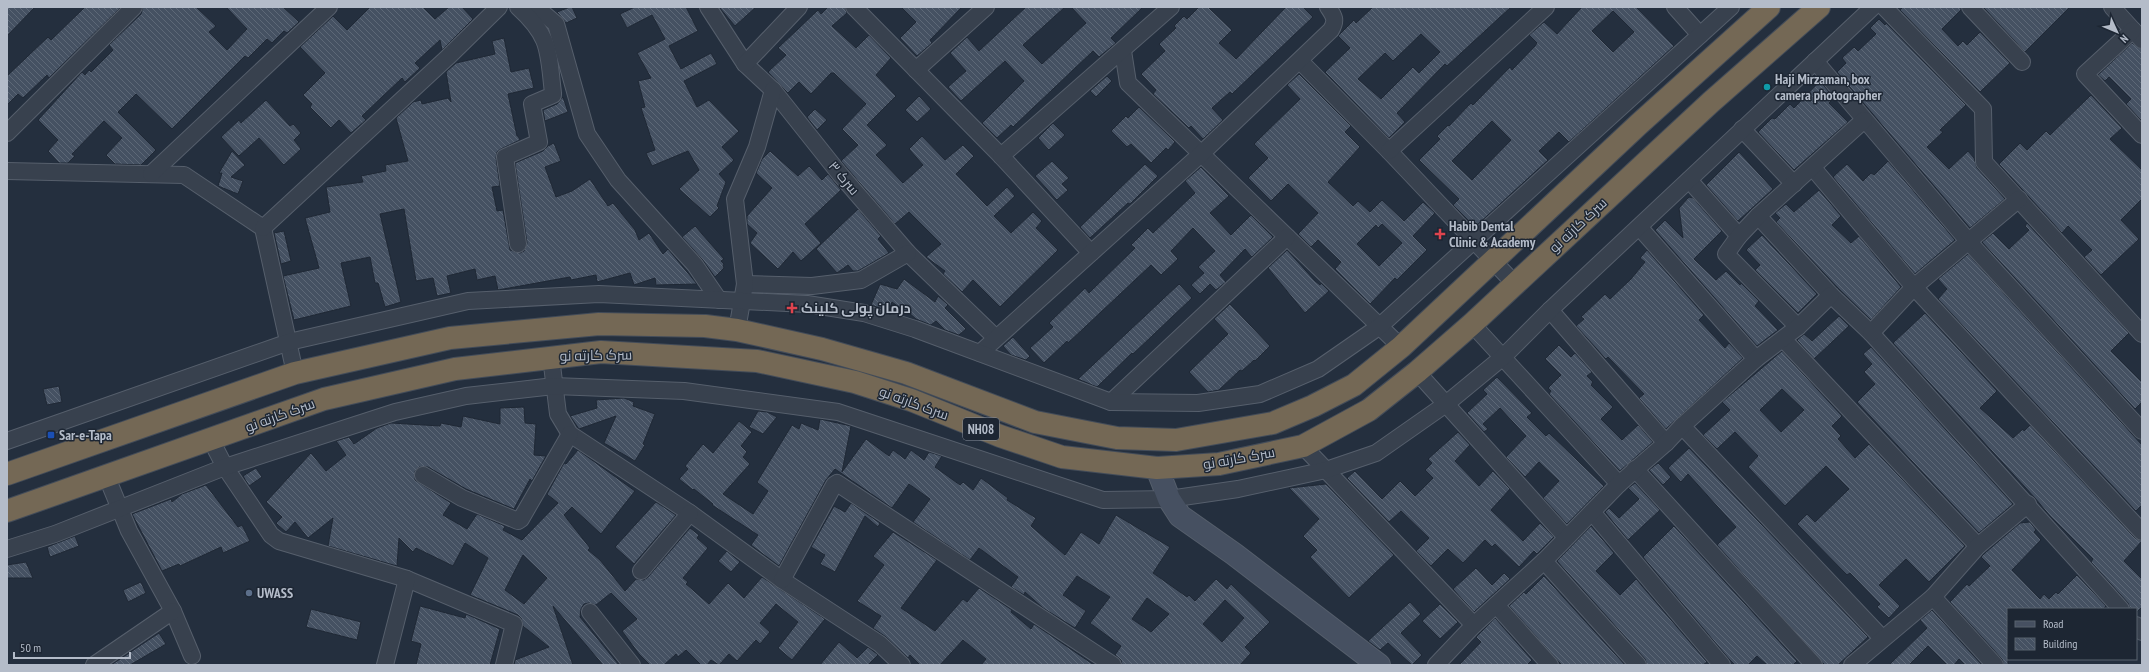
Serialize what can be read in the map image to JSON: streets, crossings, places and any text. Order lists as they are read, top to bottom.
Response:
{
  "streets": {
    "highway": ["سرک کارته نو", "NH08"],
    "street": ["سرک ۳"]
  },
  "places": {
    "other": ["Haji Mirzaman, box camera photographer", "UWASS"],
    "health": ["Habib Dental Clinic & Academy", "درمان پولی کلینک"],
    "transit": ["Sar-e-Tapa"]
  },
  "legend": ["Road", "Building"],
  "scale_bar": "50 m",
  "north": "bottom right"
}
